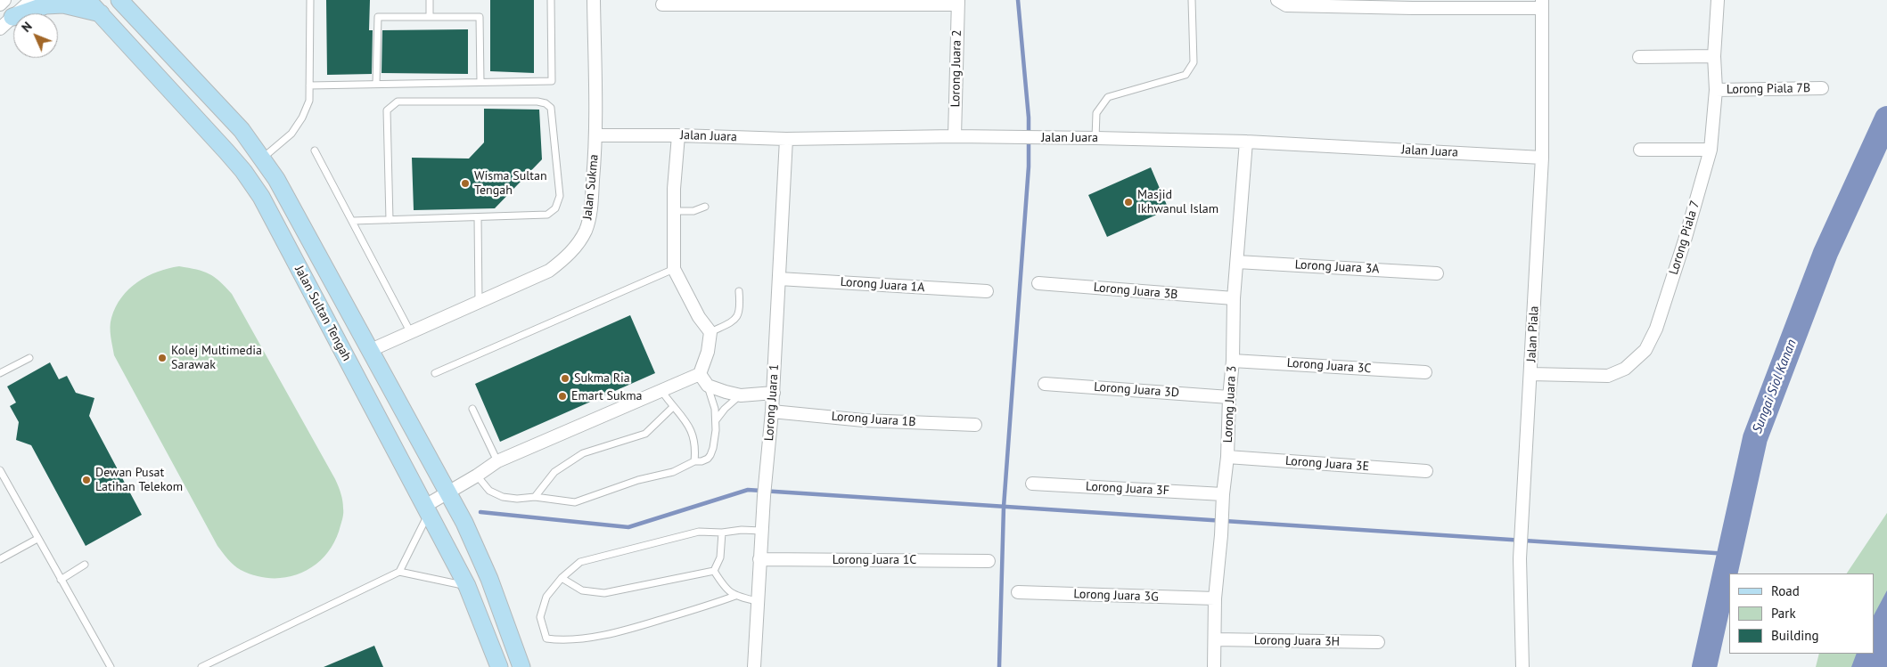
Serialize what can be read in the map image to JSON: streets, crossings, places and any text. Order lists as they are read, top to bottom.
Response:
{
  "streets": {
    "main road": ["Jalan Sultan Tengah"],
    "street": [
      "Lorong Juara 2",
      "Lorong Piala 7B",
      "Jalan Juara",
      "Jalan Sukma",
      "Lorong Piala 7",
      "Lorong Juara 3A",
      "Lorong Juara 1A",
      "Lorong Juara 3B",
      "Jalan Piala",
      "Lorong Juara 3C",
      "Lorong Juara 3D",
      "Lorong Juara 1",
      "Lorong Juara 3",
      "Lorong Juara 1B",
      "Lorong Juara 3E",
      "Lorong Juara 3F",
      "Lorong Juara 1C",
      "Lorong Juara 3G",
      "Lorong Juara 3H"
    ]
  },
  "crossings": [
    ["Lorong Juara 2", "Jalan Juara"],
    ["Lorong Piala 7B", "Lorong Piala 7"],
    ["Jalan Juara", "Jalan Sukma"],
    ["Jalan Juara", "Jalan Piala"],
    ["Jalan Juara", "Lorong Juara 1"],
    ["Jalan Juara", "Lorong Juara 3"],
    ["Jalan Sukma", "Jalan Sultan Tengah"],
    ["Lorong Piala 7", "Jalan Piala"],
    ["Lorong Juara 3A", "Lorong Juara 3"],
    ["Lorong Juara 1A", "Lorong Juara 1"],
    ["Lorong Juara 3B", "Lorong Juara 3"],
    ["Lorong Juara 3C", "Lorong Juara 3"],
    ["Lorong Juara 3D", "Lorong Juara 3"],
    ["Lorong Juara 1", "Lorong Juara 1B"],
    ["Lorong Juara 1", "Lorong Juara 1C"],
    ["Lorong Juara 3", "Lorong Juara 3E"],
    ["Lorong Juara 3", "Lorong Juara 3F"],
    ["Lorong Juara 3", "Lorong Juara 3G"],
    ["Lorong Juara 3", "Lorong Juara 3H"]
  ],
  "water": ["Sungai Siol Kanan"],
  "places": [
    "Wisma Sultan Tengah",
    "Masjid Ikhwanul Islam",
    "Kolej Multimedia Sarawak",
    "Sukma Ria",
    "Emart Sukma",
    "Dewan Pusat Latihan Telekom"
  ],
  "legend": ["Road", "Park", "Building"],
  "north": "top left"
}
